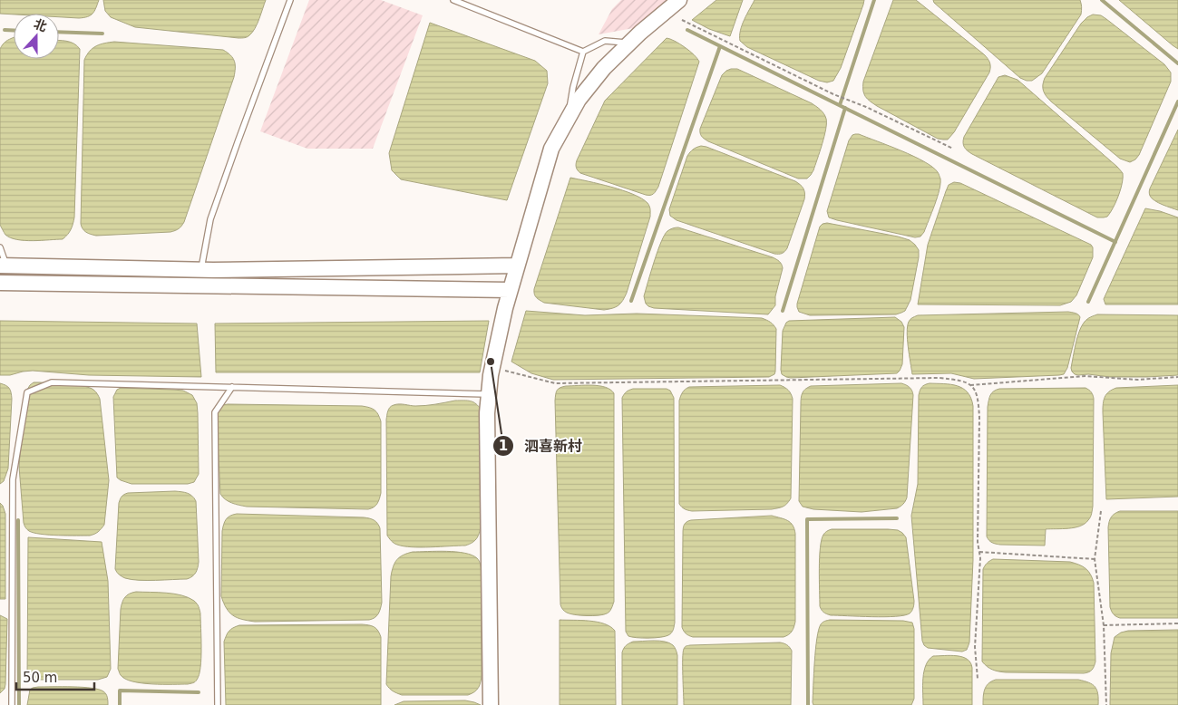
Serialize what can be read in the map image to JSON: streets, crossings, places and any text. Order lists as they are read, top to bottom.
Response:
{
  "places": ["泗喜新村"],
  "scale_bar": "50 m",
  "north": "top"
}
